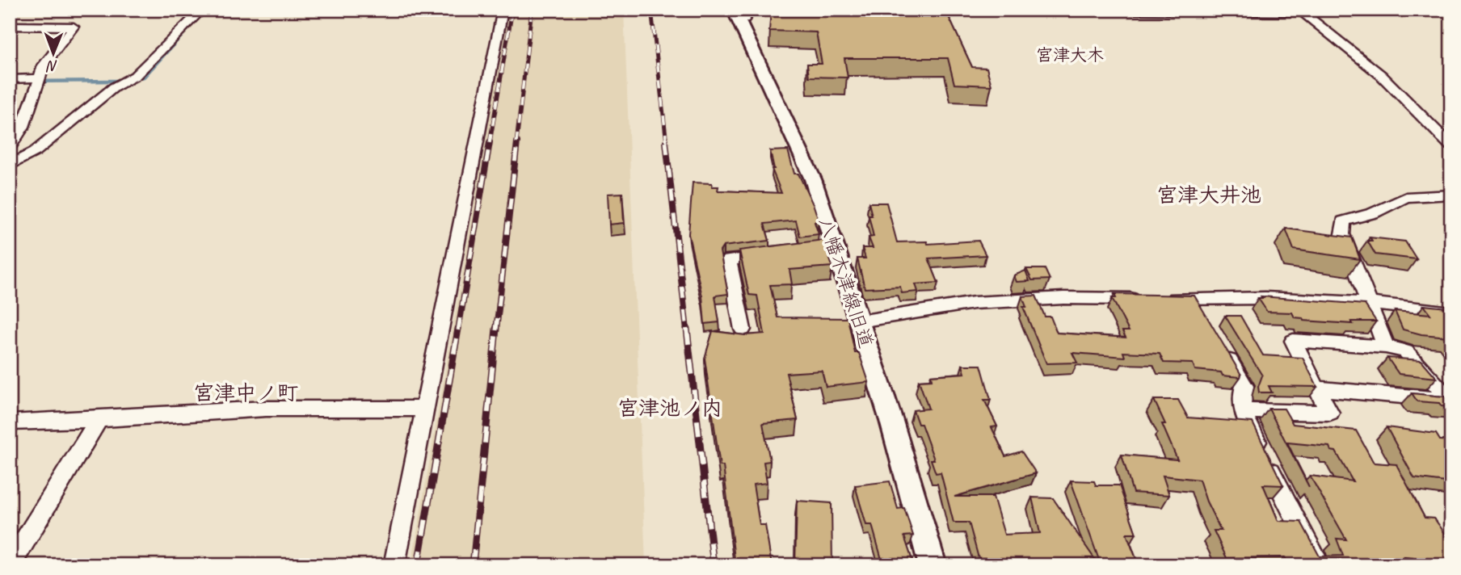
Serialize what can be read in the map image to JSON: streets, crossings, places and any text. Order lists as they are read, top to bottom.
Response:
{
  "streets": {
    "street": ["八幡木津線旧道"]
  },
  "districts": [
    "宮津大木",
    "宮津大井池",
    "宮津中ノ町",
    "宮津池ノ内"
  ],
  "north": "bottom"
}
